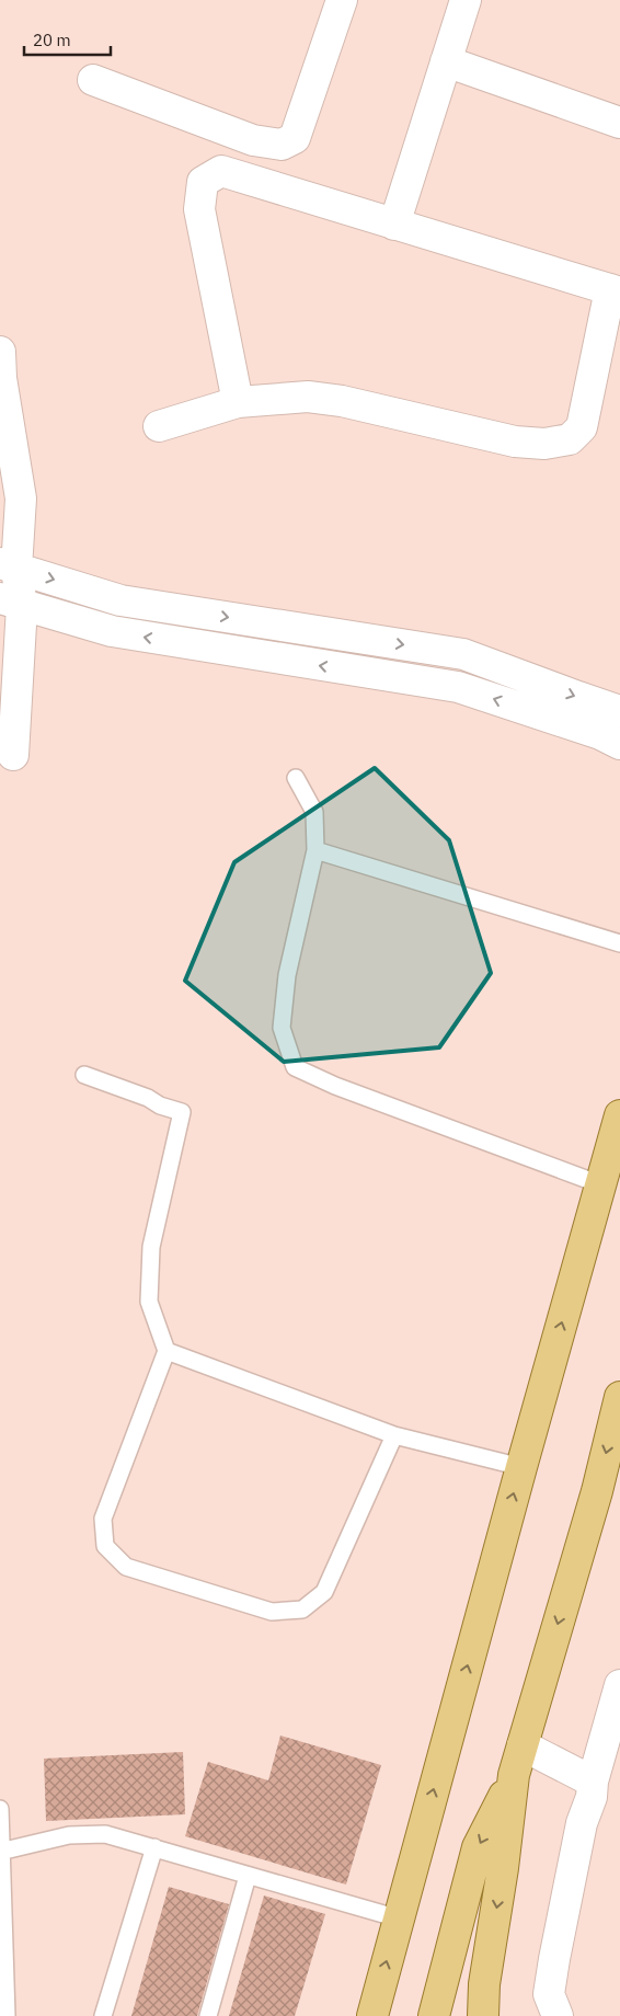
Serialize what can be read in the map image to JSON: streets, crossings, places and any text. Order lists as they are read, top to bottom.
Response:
{
  "scale_bar": "20 m"
}
